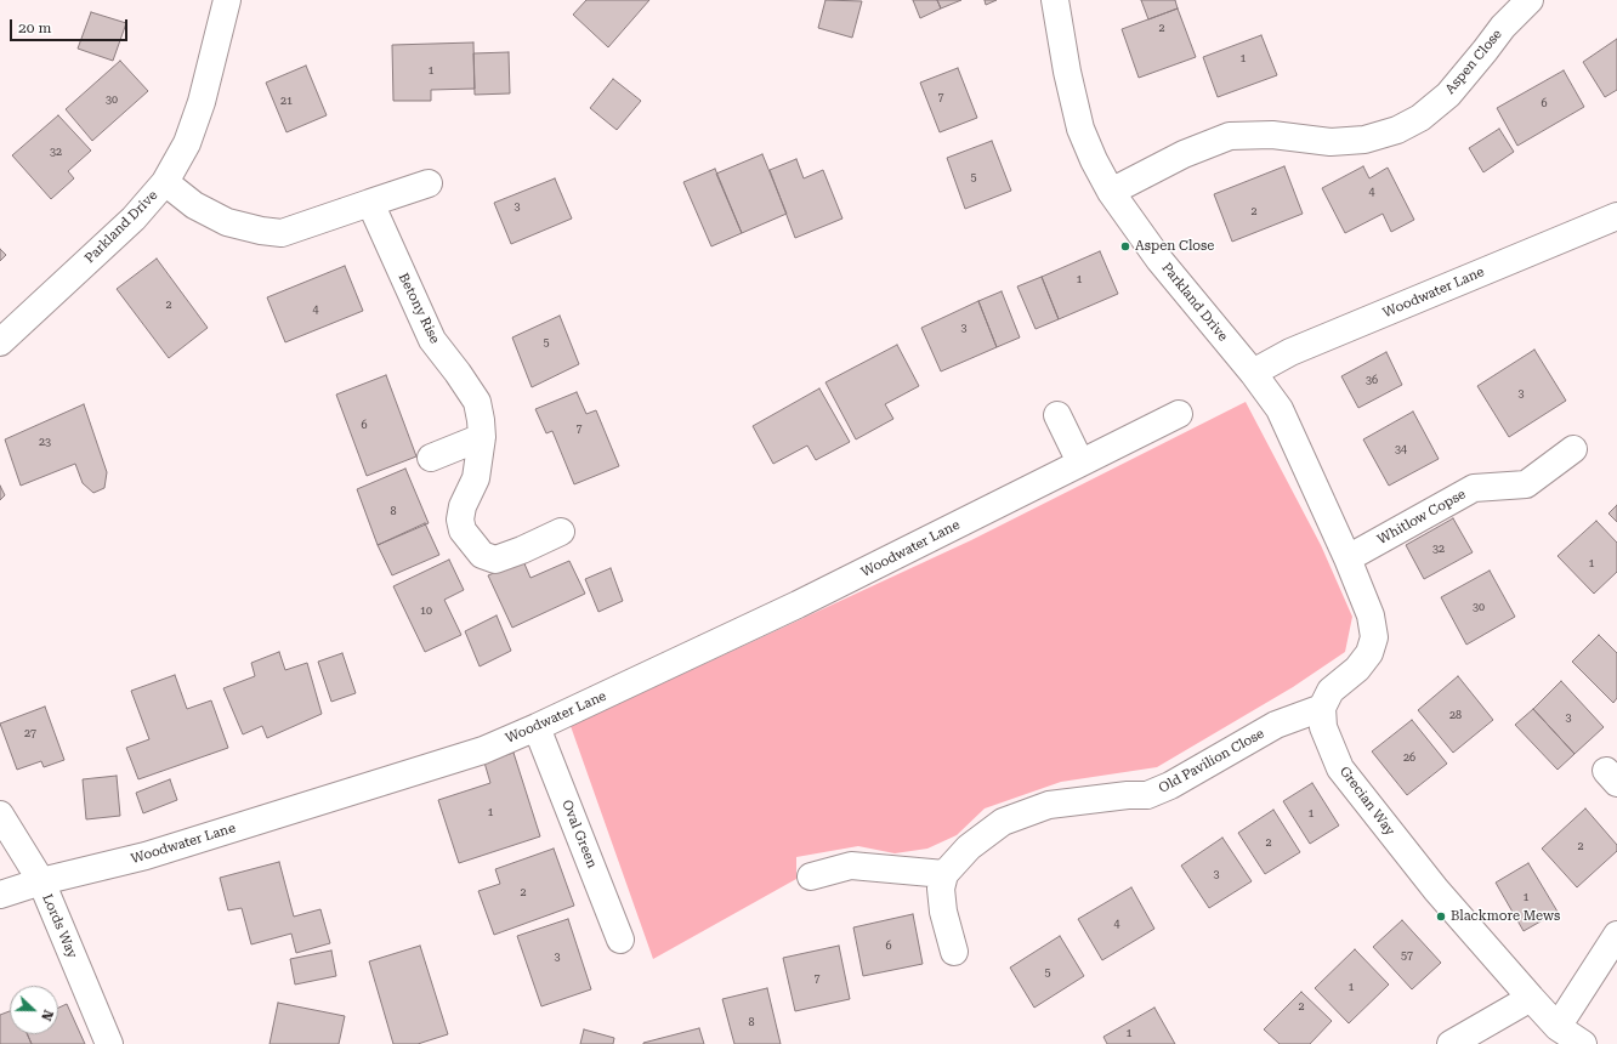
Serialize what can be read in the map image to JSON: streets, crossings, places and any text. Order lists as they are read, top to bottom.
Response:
{
  "streets": {
    "street": [
      "Aspen Close",
      "Parkland Drive",
      "Woodwater Lane",
      "Betony Rise",
      "Whitlow Copse",
      "Old Pavilion Close",
      "Grecian Way",
      "Oval Green",
      "Lords Way"
    ]
  },
  "crossings": [
    ["Aspen Close", "Parkland Drive"],
    ["Parkland Drive", "Woodwater Lane"],
    ["Parkland Drive", "Whitlow Copse"],
    ["Woodwater Lane", "Oval Green"],
    ["Woodwater Lane", "Lords Way"],
    ["Old Pavilion Close", "Grecian Way"]
  ],
  "places": ["Aspen Close", "Blackmore Mews"],
  "house_numbers": [
    "2",
    "1",
    "1",
    "7",
    "30",
    "21",
    "6",
    "32",
    "5",
    "4",
    "3",
    "2",
    "1",
    "2",
    "4",
    "3",
    "5",
    "36",
    "3",
    "6",
    "7",
    "23",
    "34",
    "8",
    "32",
    "1",
    "30",
    "10",
    "28",
    "3",
    "27",
    "26",
    "1",
    "1",
    "2",
    "2",
    "3",
    "2",
    "1",
    "4",
    "6",
    "57",
    "3",
    "5",
    "7",
    "1",
    "2",
    "8",
    "1"
  ],
  "scale_bar": "20 m",
  "north": "right"
}
